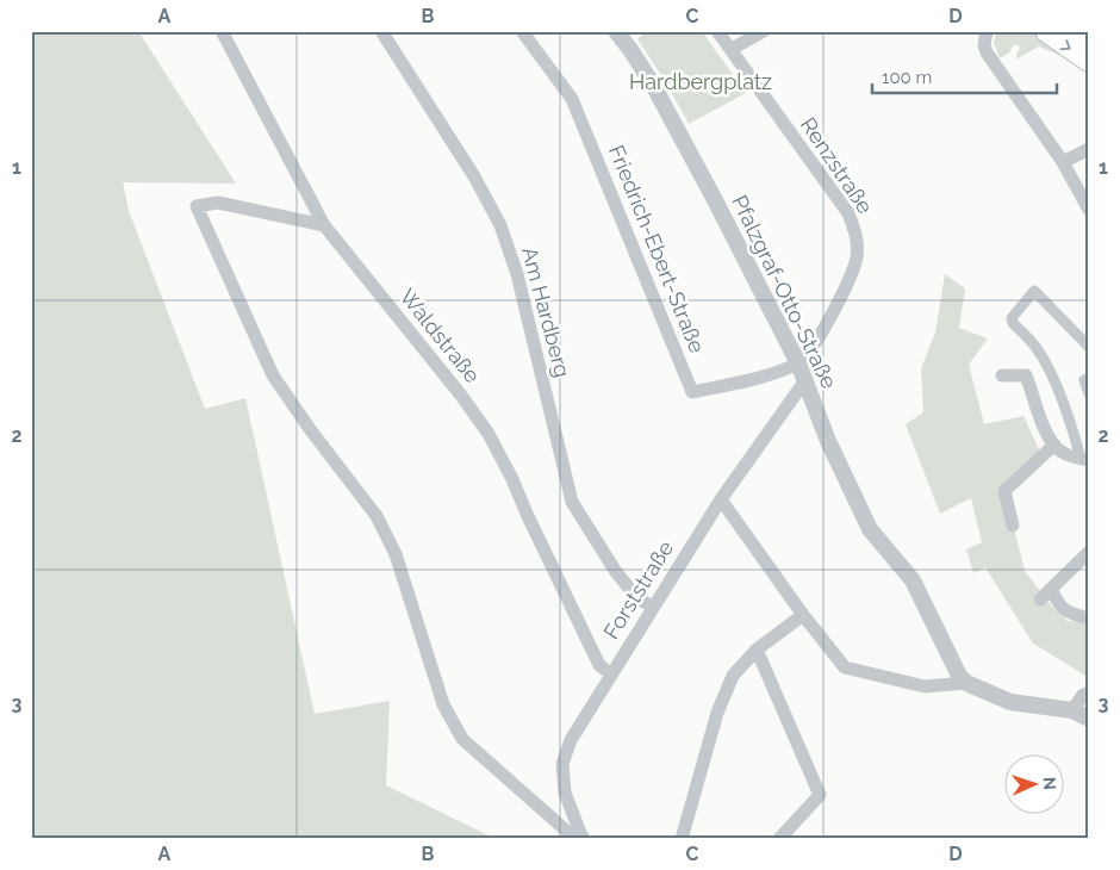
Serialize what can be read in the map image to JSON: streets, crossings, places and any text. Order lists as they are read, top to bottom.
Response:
{
  "streets": {
    "street": [
      "Renzstraße",
      "Friedrich-Ebert-Straße",
      "Pfalzgraf-Otto-Straße",
      "Am Hardberg",
      "Waldstraße",
      "Forststraße"
    ]
  },
  "crossings": [
    ["Renzstraße", "Friedrich-Ebert-Straße"],
    ["Renzstraße", "Pfalzgraf-Otto-Straße"],
    ["Friedrich-Ebert-Straße", "Pfalzgraf-Otto-Straße"],
    ["Pfalzgraf-Otto-Straße", "Forststraße"],
    ["Am Hardberg", "Forststraße"],
    ["Waldstraße", "Forststraße"]
  ],
  "parks": ["Hardbergplatz"],
  "scale_bar": "100 m",
  "north": "right",
  "grid": {
    "columns": [
      "A",
      "B",
      "C",
      "D"
    ],
    "rows": ["1", "2", "3"]
  }
}
